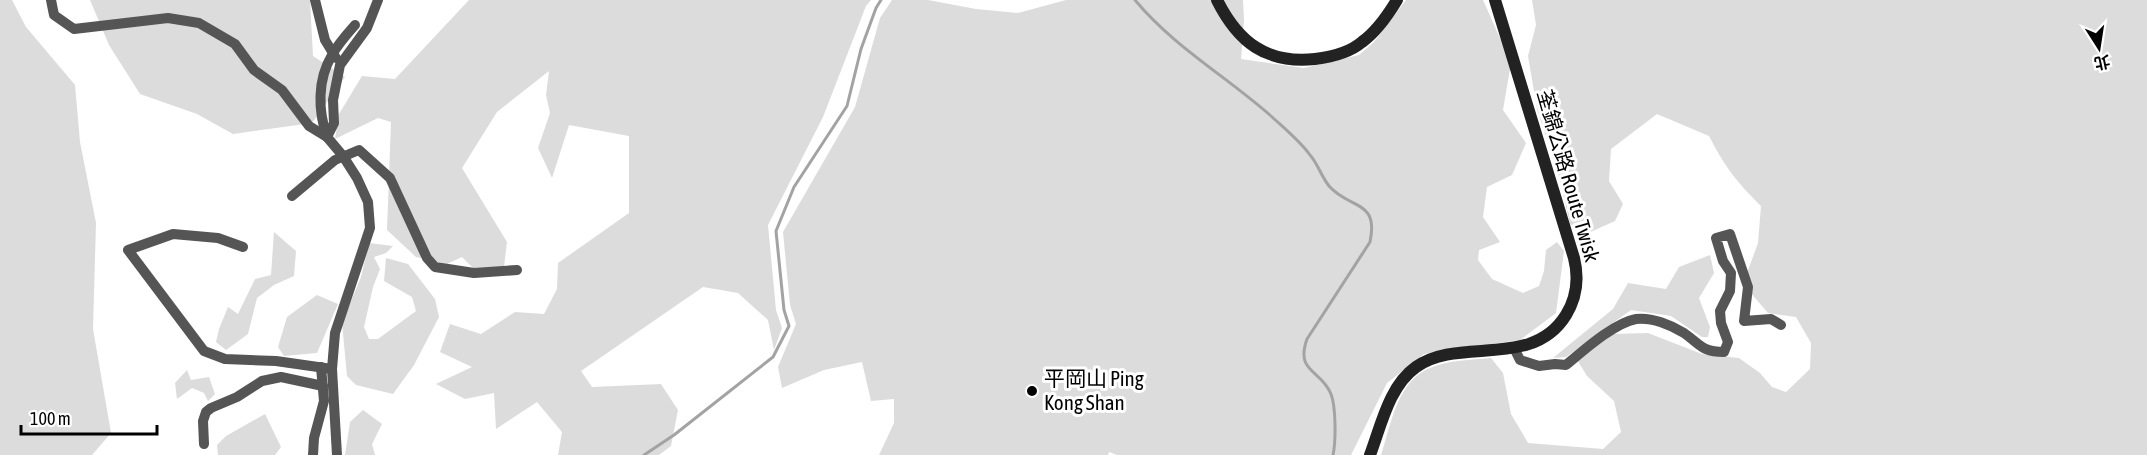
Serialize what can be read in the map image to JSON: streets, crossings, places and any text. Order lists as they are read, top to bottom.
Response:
{
  "streets": {
    "main road": ["荃錦公路 Route Twisk"]
  },
  "places": ["平岡山 Ping Kong Shan"],
  "scale_bar": "100 m",
  "north": "bottom"
}
